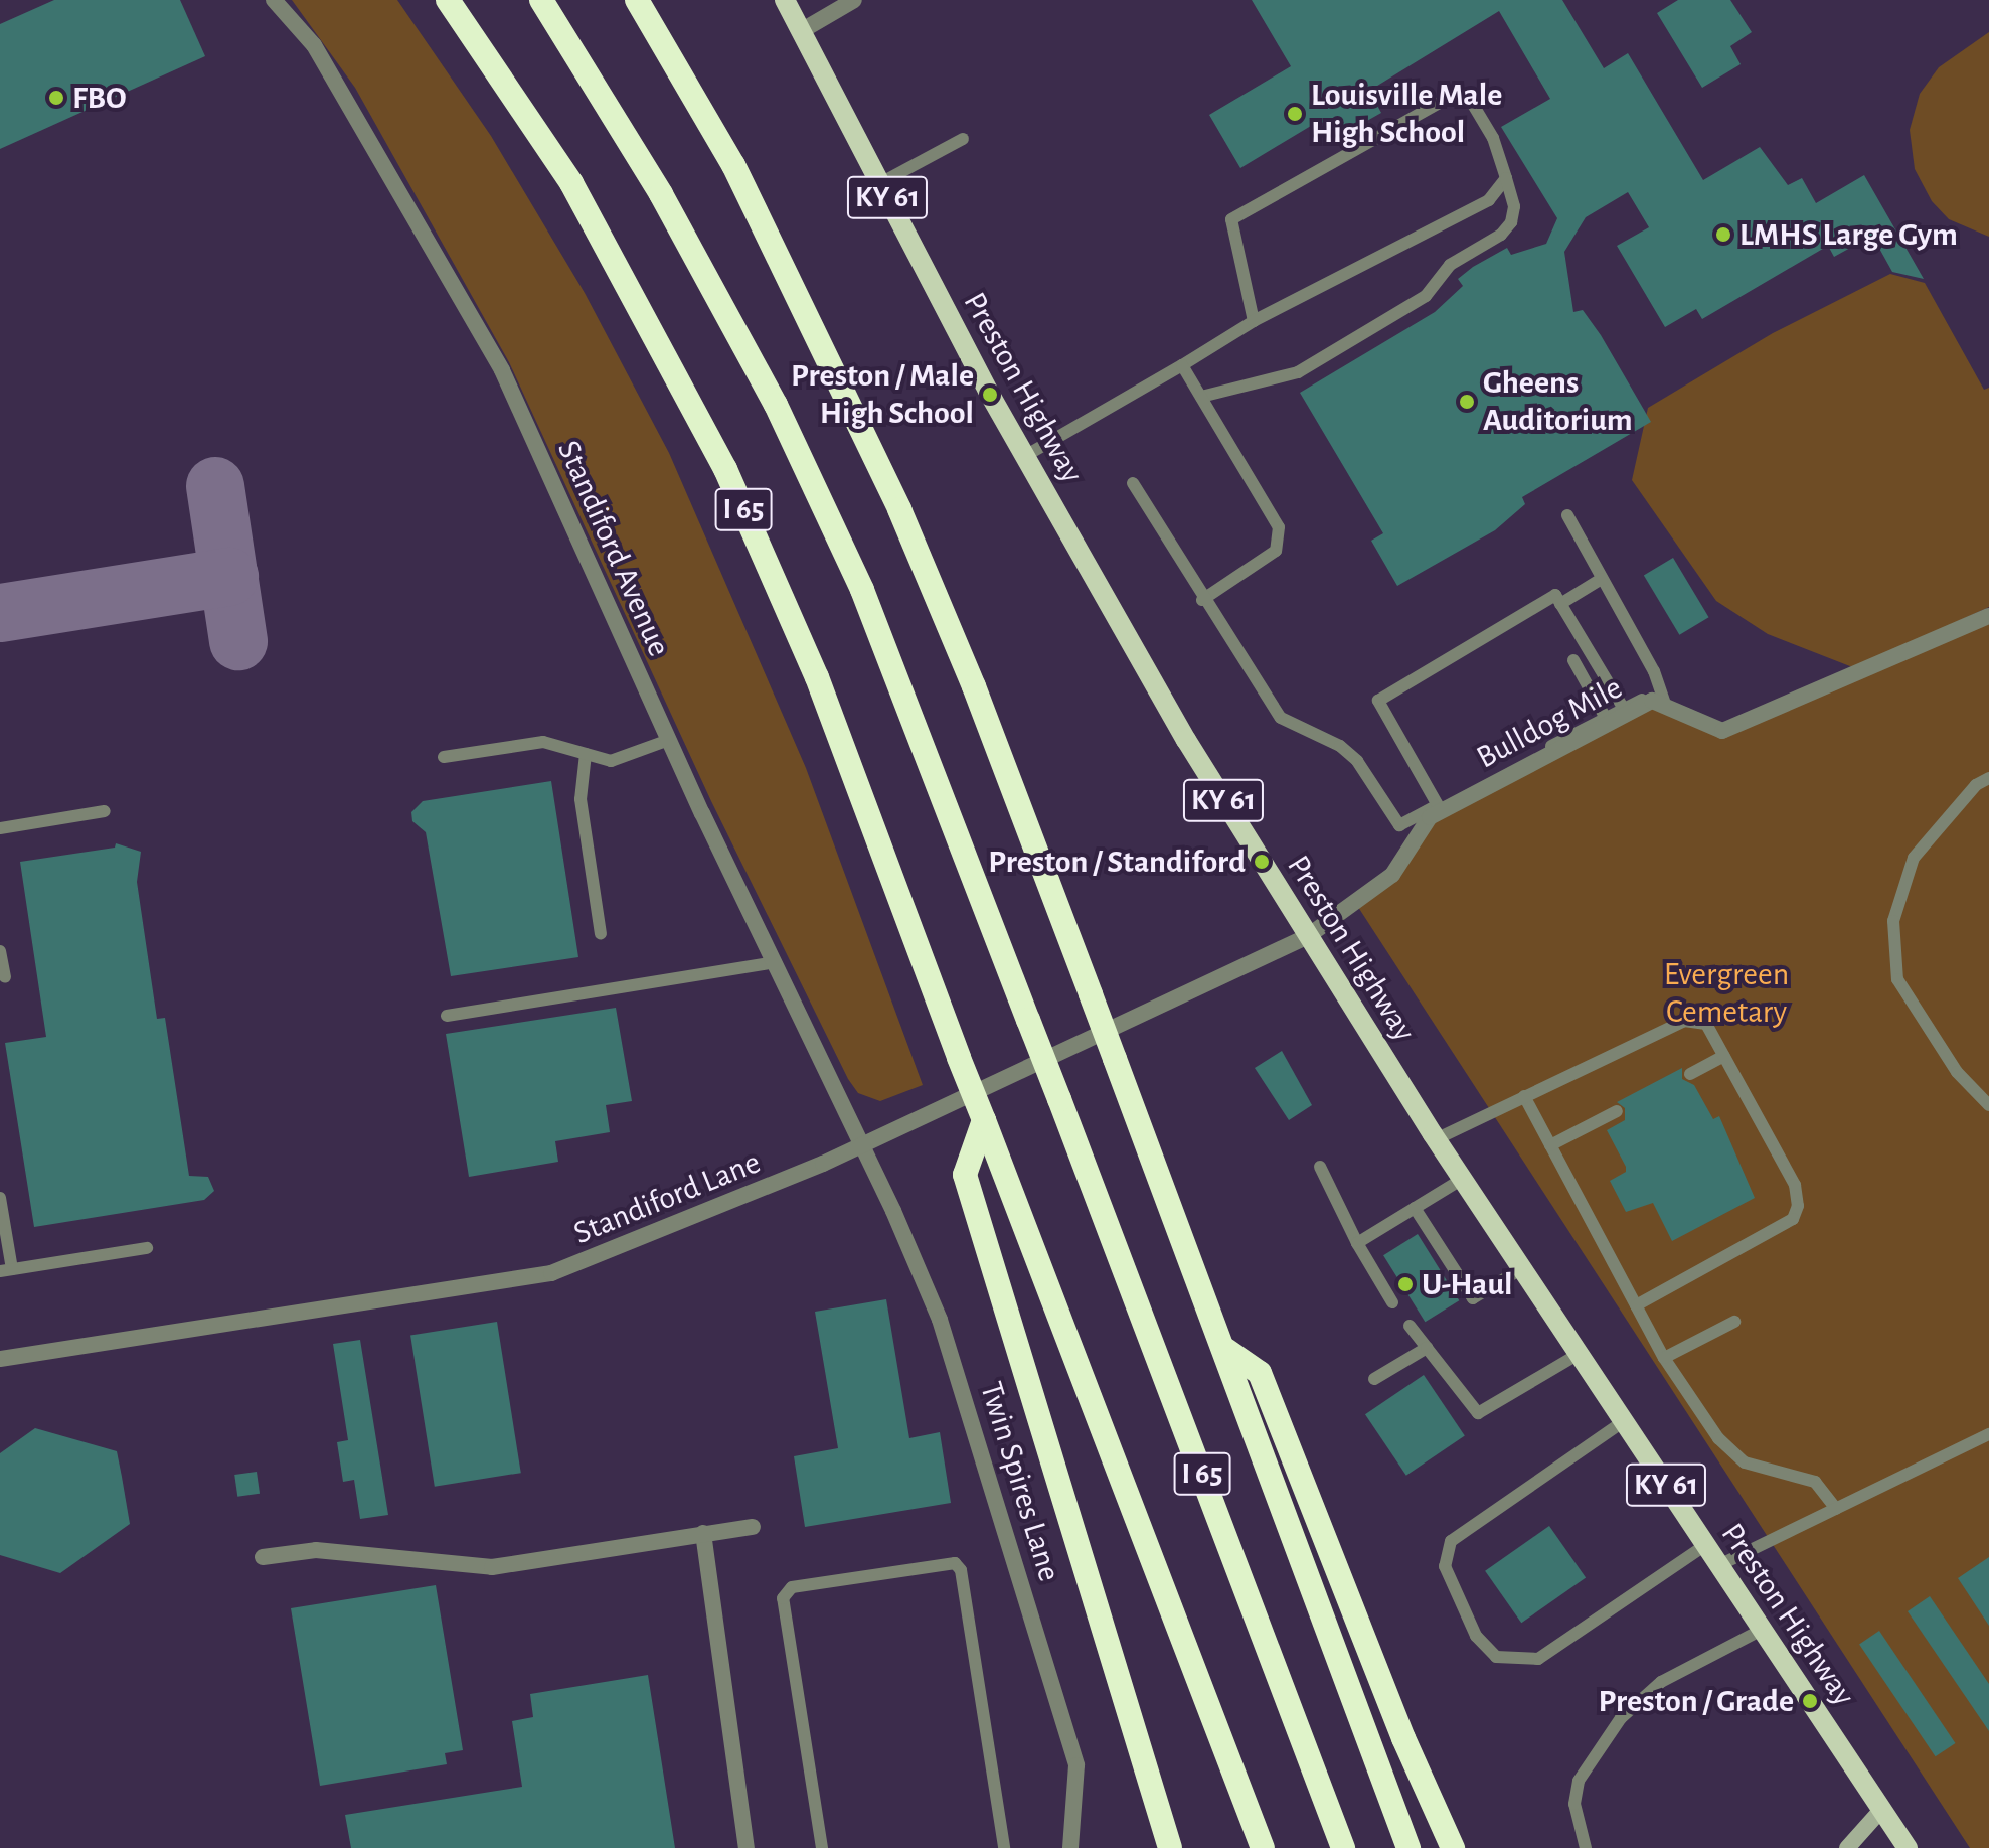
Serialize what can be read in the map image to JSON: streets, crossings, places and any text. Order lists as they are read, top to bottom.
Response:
{
  "streets": {
    "highway": ["I 65"],
    "main road": ["KY 61", "Preston Highway"],
    "street": [
      "Standiford Avenue",
      "Bulldog Mile",
      "Standiford Lane",
      "Twin Spires Lane"
    ]
  },
  "crossings": [
    ["Preston Highway", "Bulldog Mile"],
    ["Preston Highway", "Standiford Lane"],
    ["Standiford Avenue", "Standiford Lane"],
    ["Standiford Avenue", "Twin Spires Lane"],
    ["Bulldog Mile", "Standiford Lane"],
    ["Standiford Lane", "Twin Spires Lane"]
  ],
  "parks": ["Evergreen Cemetary"],
  "places": [
    "FBO",
    "Louisville Male High School",
    "LMHS Large Gym",
    "Preston / Male High School",
    "Gheens Auditorium",
    "Preston / Standiford",
    "U-Haul",
    "Preston / Grade"
  ]
}
